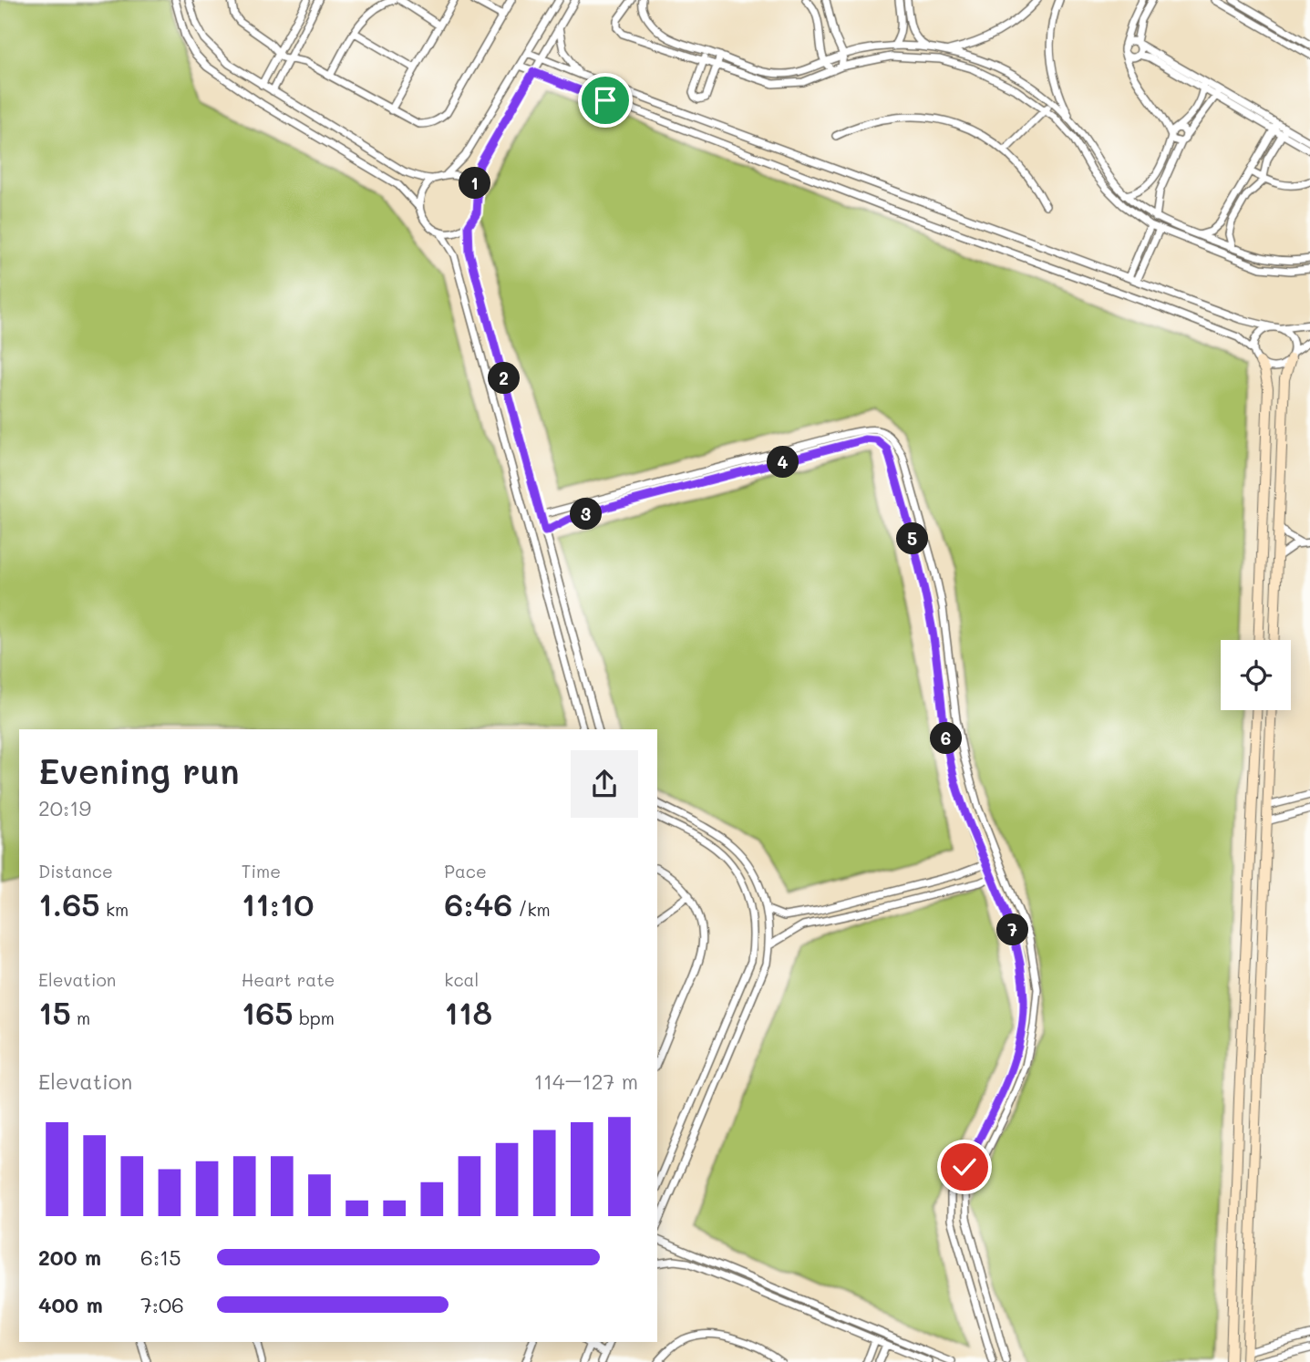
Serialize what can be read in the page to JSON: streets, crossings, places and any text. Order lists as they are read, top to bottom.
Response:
{
  "page": {
    "pins": [
      "1",
      "2",
      "4",
      "3",
      "5",
      "6",
      "7"
    ],
    "heading": ["Evening run", "20:19"],
    "stats": [
      ["Distance", "1.65 km"],
      ["Time", "11:10"],
      ["Pace", "6:46 /km"],
      ["Elevation", "15 m"],
      ["Heart rate", "165 bpm"],
      ["kcal", "118"]
    ],
    "chart": ["Elevation", "114–127 m"],
    "list": [
      {
        "name": "200 m",
        "note": "6:15"
      },
      {
        "name": "400 m",
        "note": "7:06"
      }
    ]
  }
}
